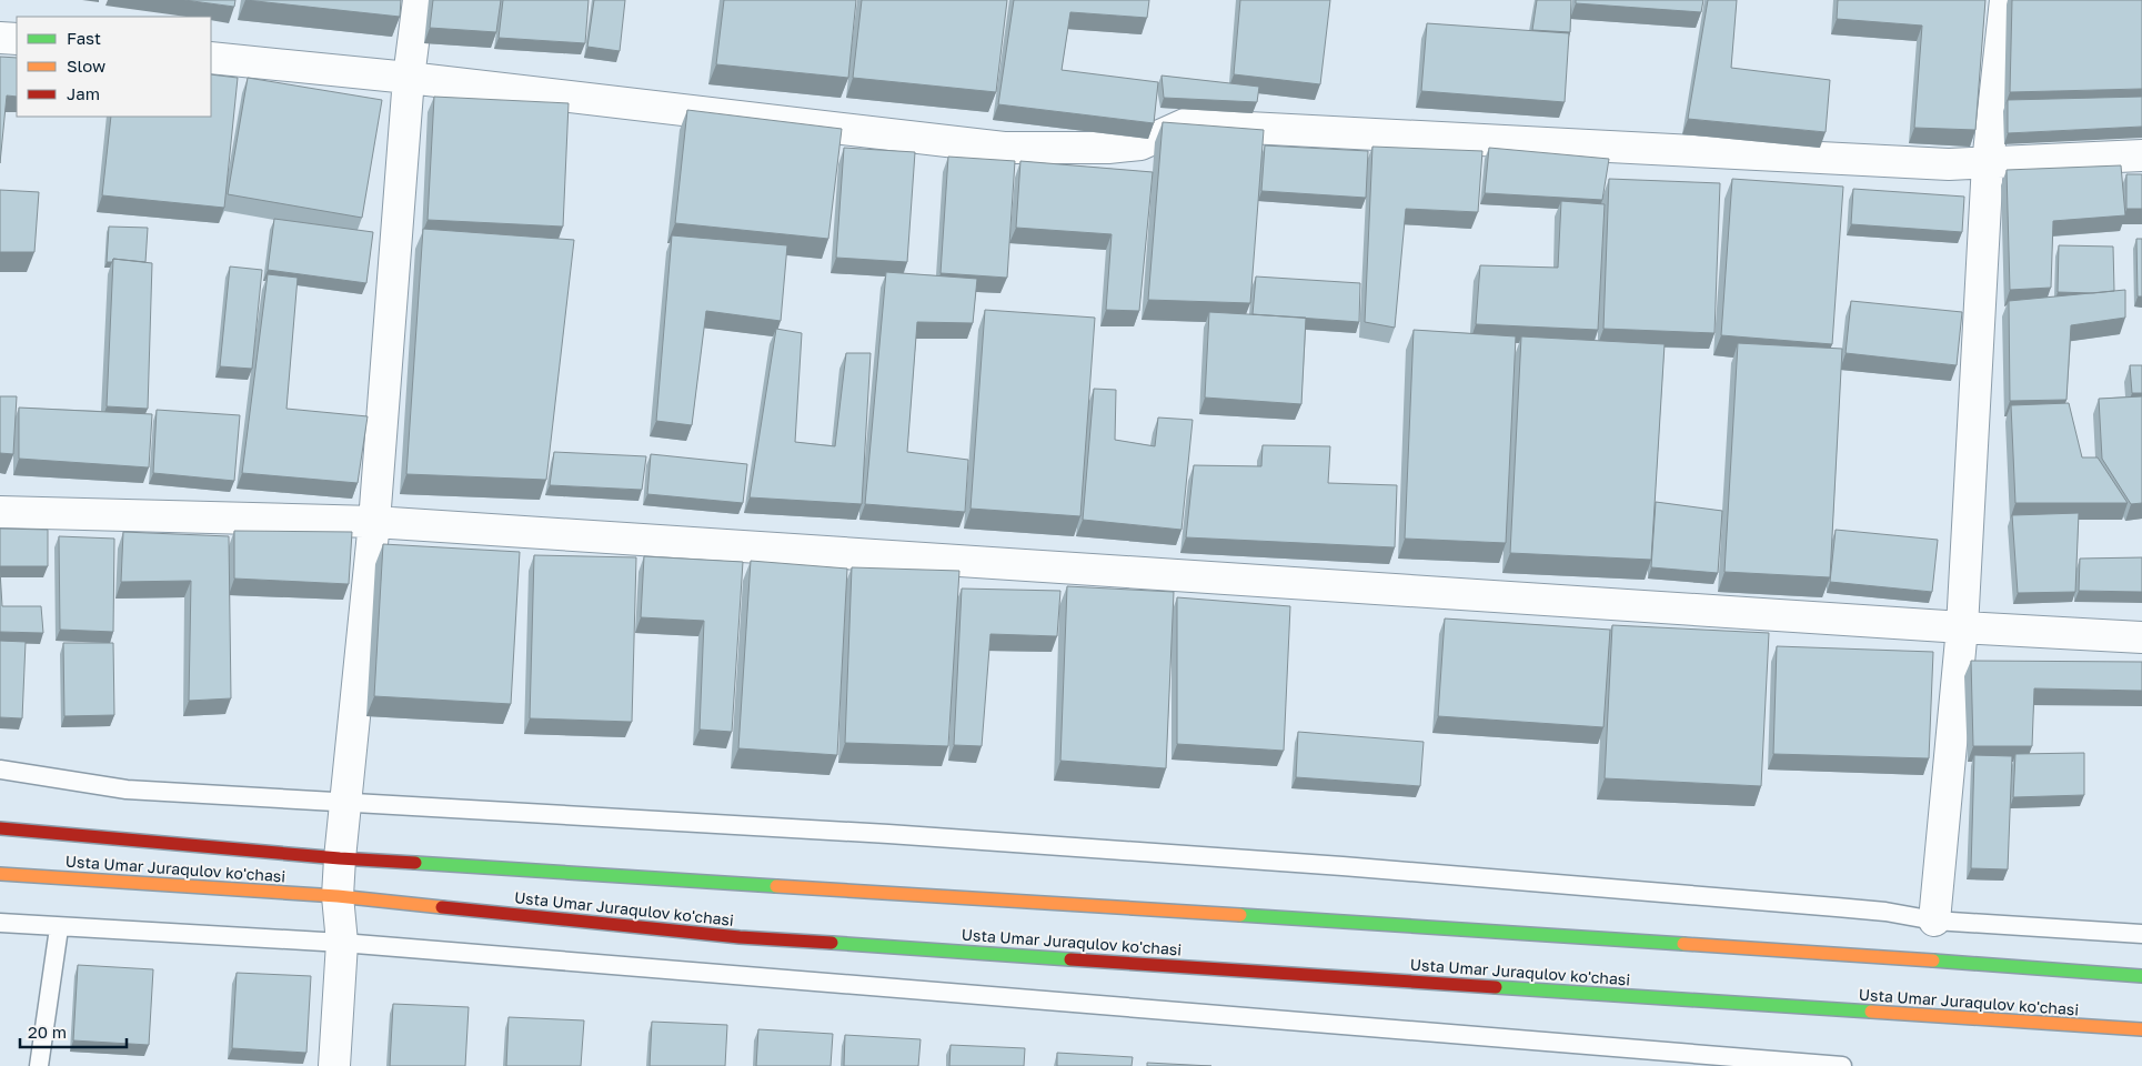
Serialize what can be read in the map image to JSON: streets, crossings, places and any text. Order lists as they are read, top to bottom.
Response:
{
  "streets": {
    "main road": ["Usta Umar Juraqulov ko'chasi"]
  },
  "legend": ["Fast", "Slow", "Jam"],
  "scale_bar": "20 m"
}
